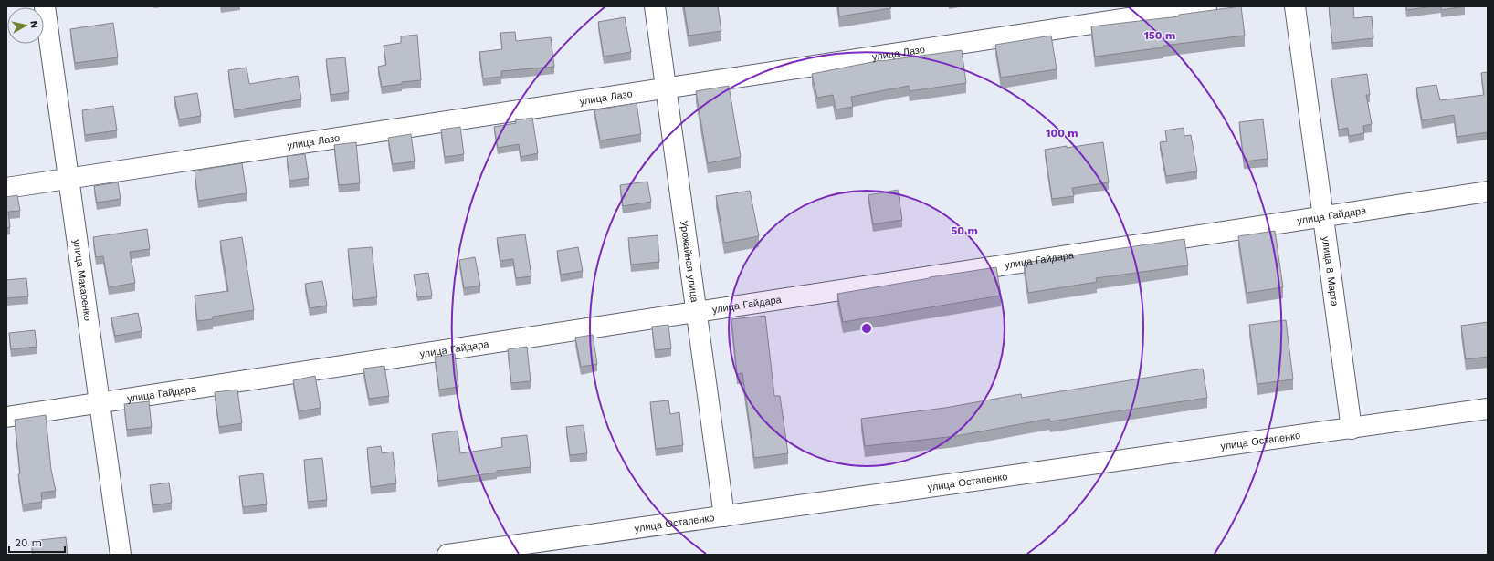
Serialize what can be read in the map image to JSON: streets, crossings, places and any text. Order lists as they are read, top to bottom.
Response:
{
  "streets": {
    "street": [
      "улица Лазо",
      "улица Гайдара",
      "Урожайная улица",
      "улица 8 Марта",
      "улица Макаренко",
      "улица Остапенко"
    ]
  },
  "crossings": [
    ["улица Лазо", "Урожайная улица"],
    ["улица Лазо", "улица Макаренко"],
    ["улица Гайдара", "Урожайная улица"],
    ["улица Гайдара", "улица 8 Марта"],
    ["улица Гайдара", "улица Макаренко"],
    ["Урожайная улица", "улица Остапенко"],
    ["улица 8 Марта", "улица Остапенко"]
  ],
  "scale_bar": "20 m",
  "north": "right",
  "rings": ["150 m", "100 m", "50 m"]
}
